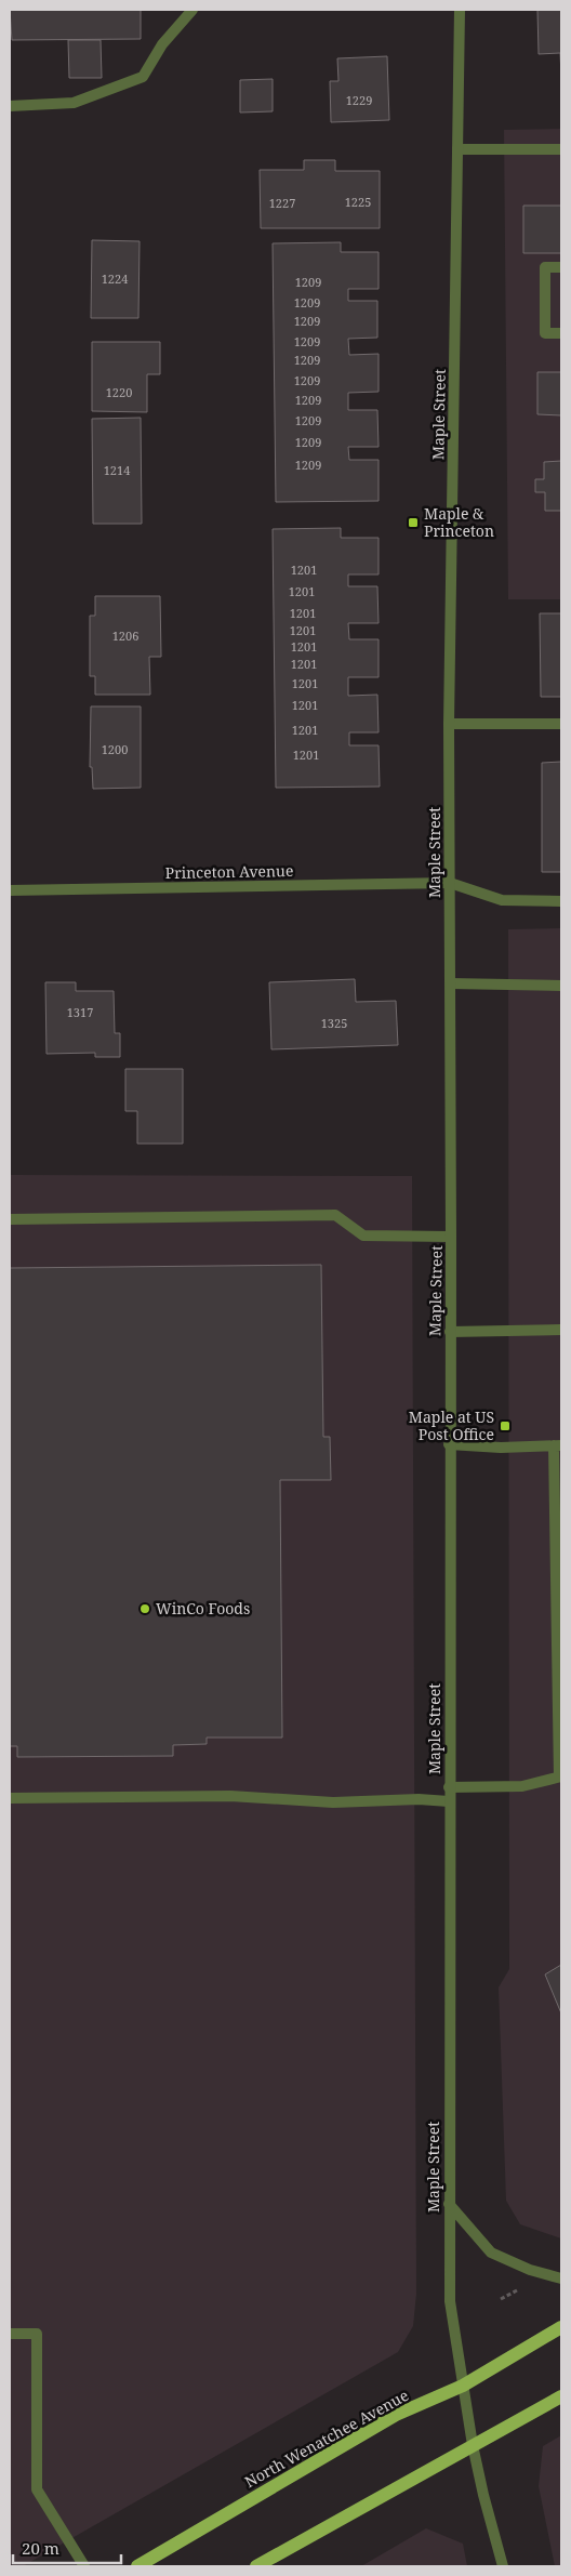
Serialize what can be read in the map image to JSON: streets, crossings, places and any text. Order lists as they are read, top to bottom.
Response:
{
  "streets": {
    "main road": ["North Wenatchee Avenue"],
    "street": ["Maple Street", "Princeton Avenue"]
  },
  "crossings": [
    ["Maple Street", "Princeton Avenue"],
    ["Maple Street", "North Wenatchee Avenue"]
  ],
  "places": {
    "transit": ["Maple & Princeton", "Maple at US Post Office"],
    "other": ["WinCo Foods"]
  },
  "house_numbers": [
    "1229",
    "1225",
    "1227",
    "1224",
    "1209",
    "1209",
    "1209",
    "1209",
    "1209",
    "1209",
    "1220",
    "1209",
    "1209",
    "1209",
    "1209",
    "1214",
    "1201",
    "1201",
    "1201",
    "1201",
    "1206",
    "1201",
    "1201",
    "1201",
    "1201",
    "1201",
    "1200",
    "1201",
    "1317",
    "1325"
  ],
  "scale_bar": "20 m"
}
